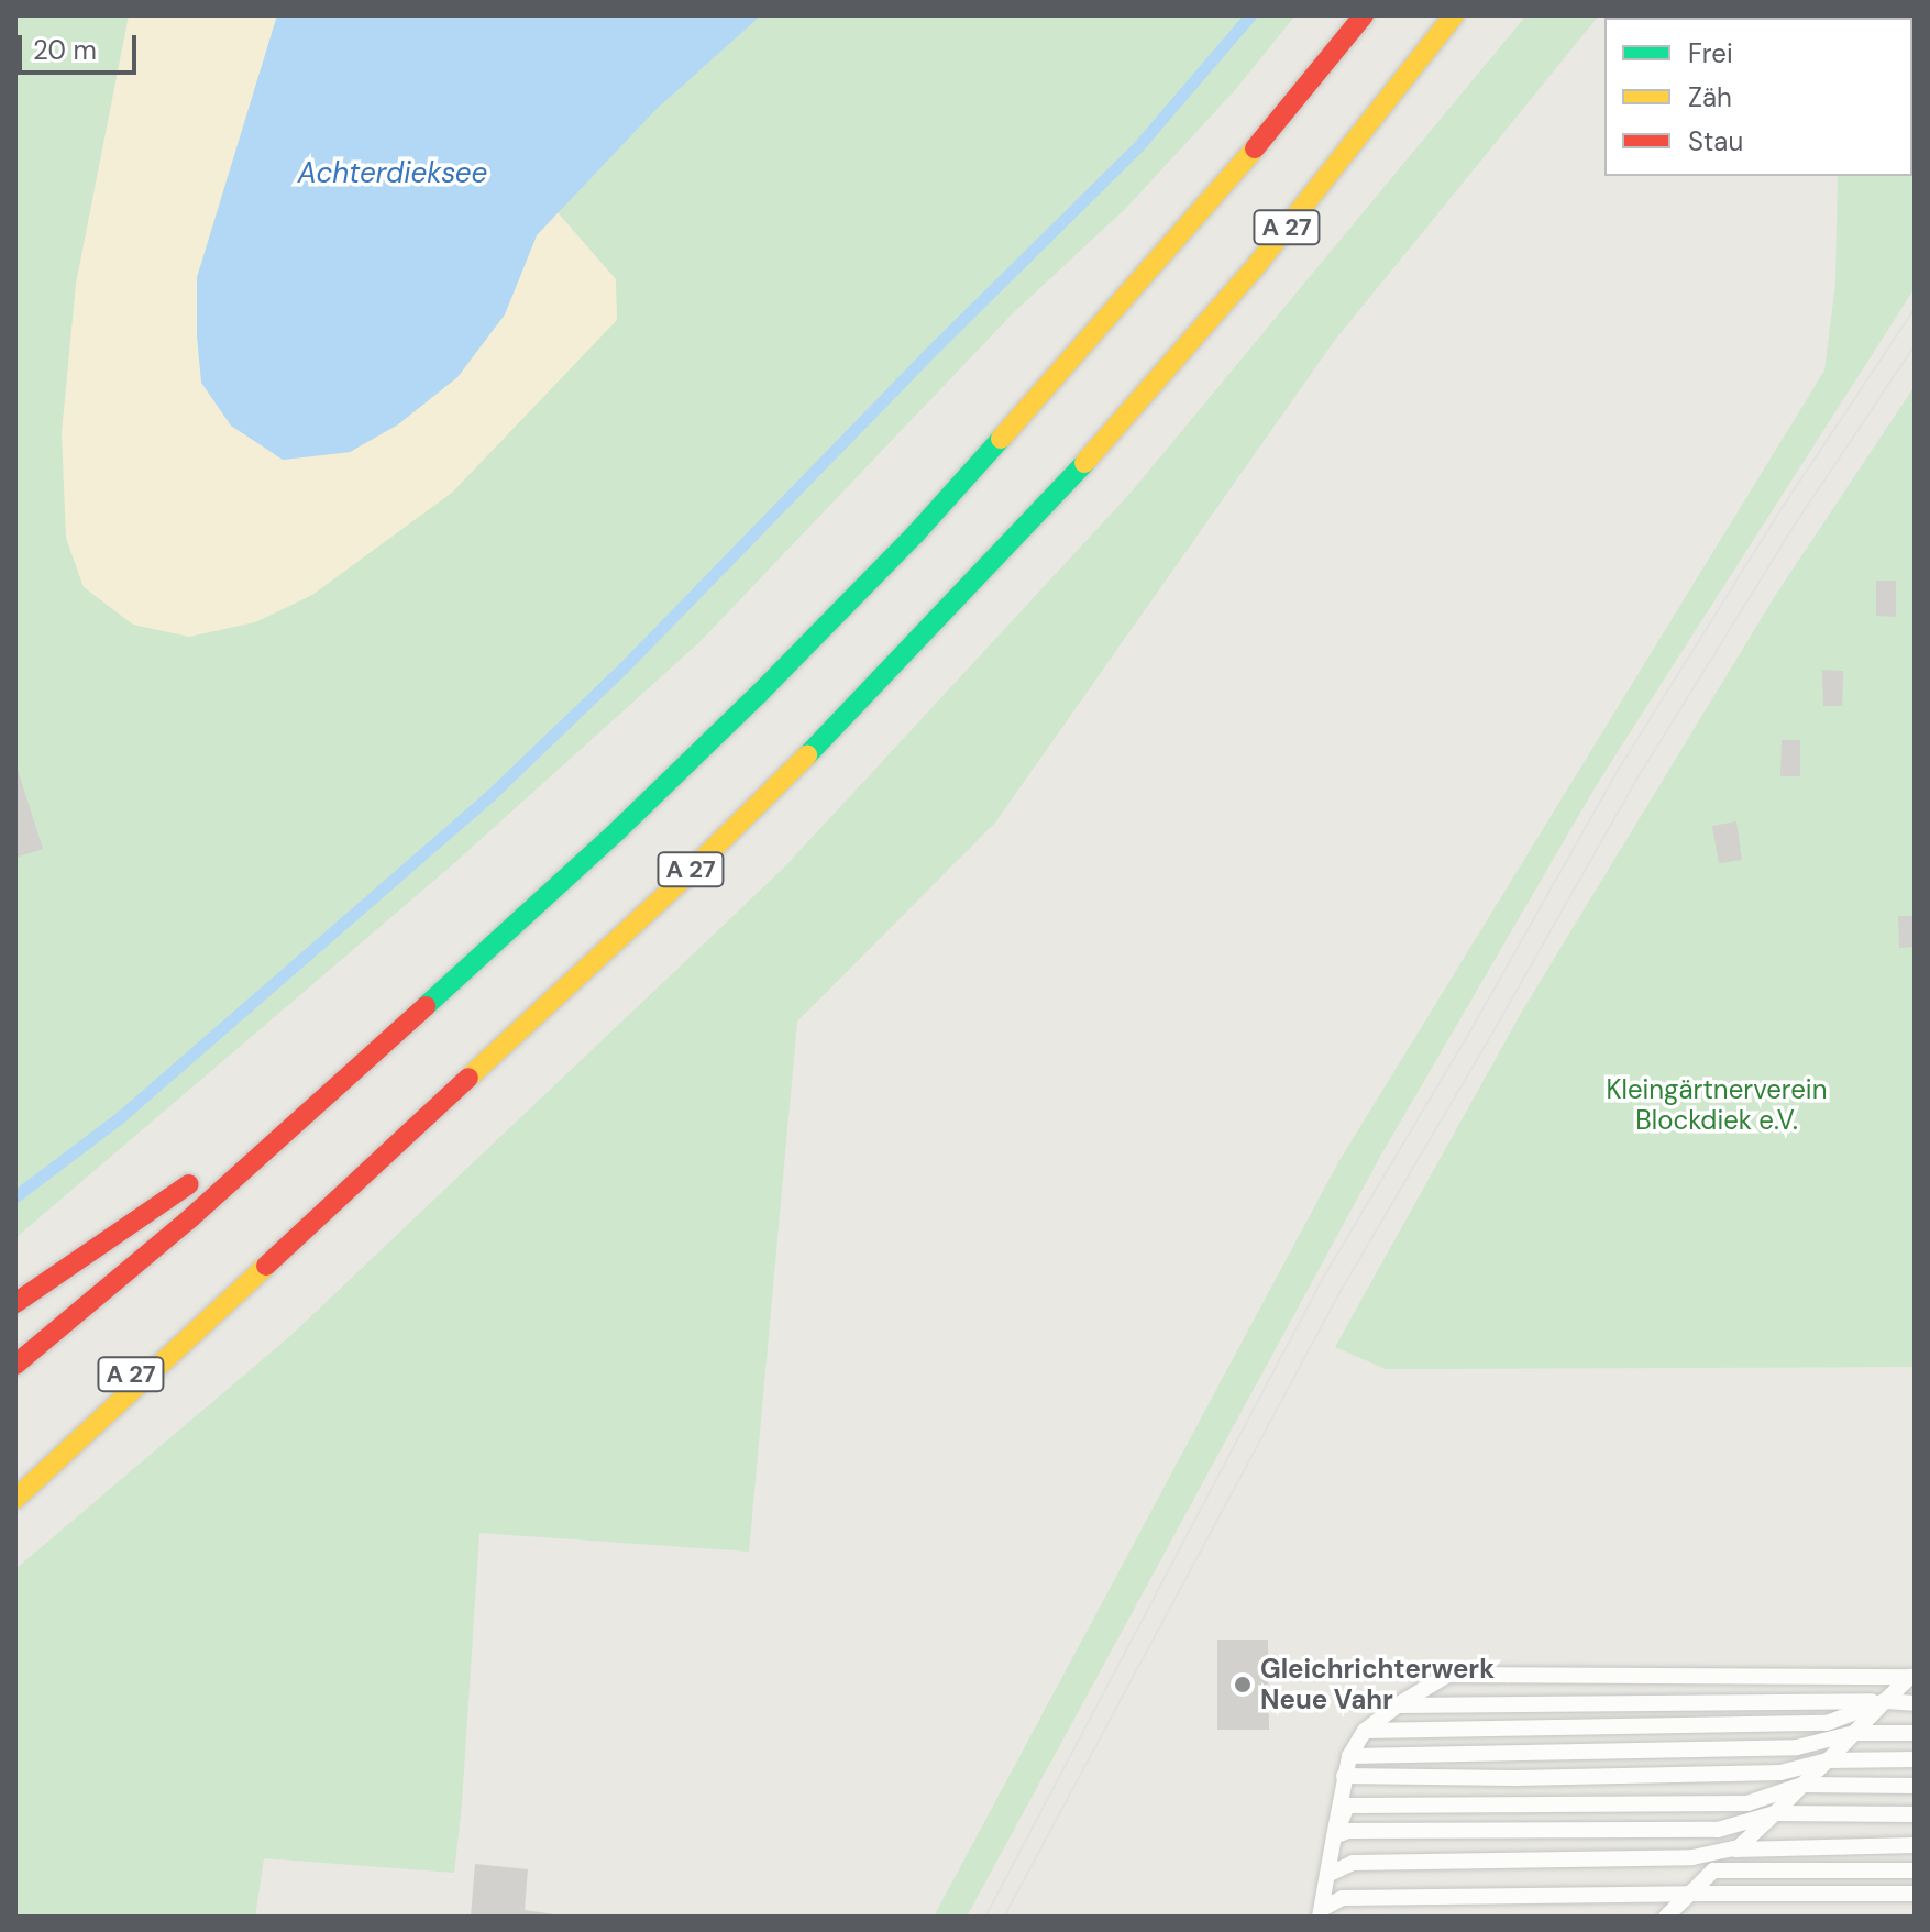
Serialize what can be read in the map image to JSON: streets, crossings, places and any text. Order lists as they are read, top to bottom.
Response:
{
  "streets": {
    "highway": ["A 27"]
  },
  "water": ["Achterdieksee"],
  "parks": ["Kleingärtnerverein Blockdiek e.V."],
  "places": ["Gleichrichterwerk Neue Vahr"],
  "legend": ["Frei", "Zäh", "Stau"],
  "scale_bar": "20 m"
}
